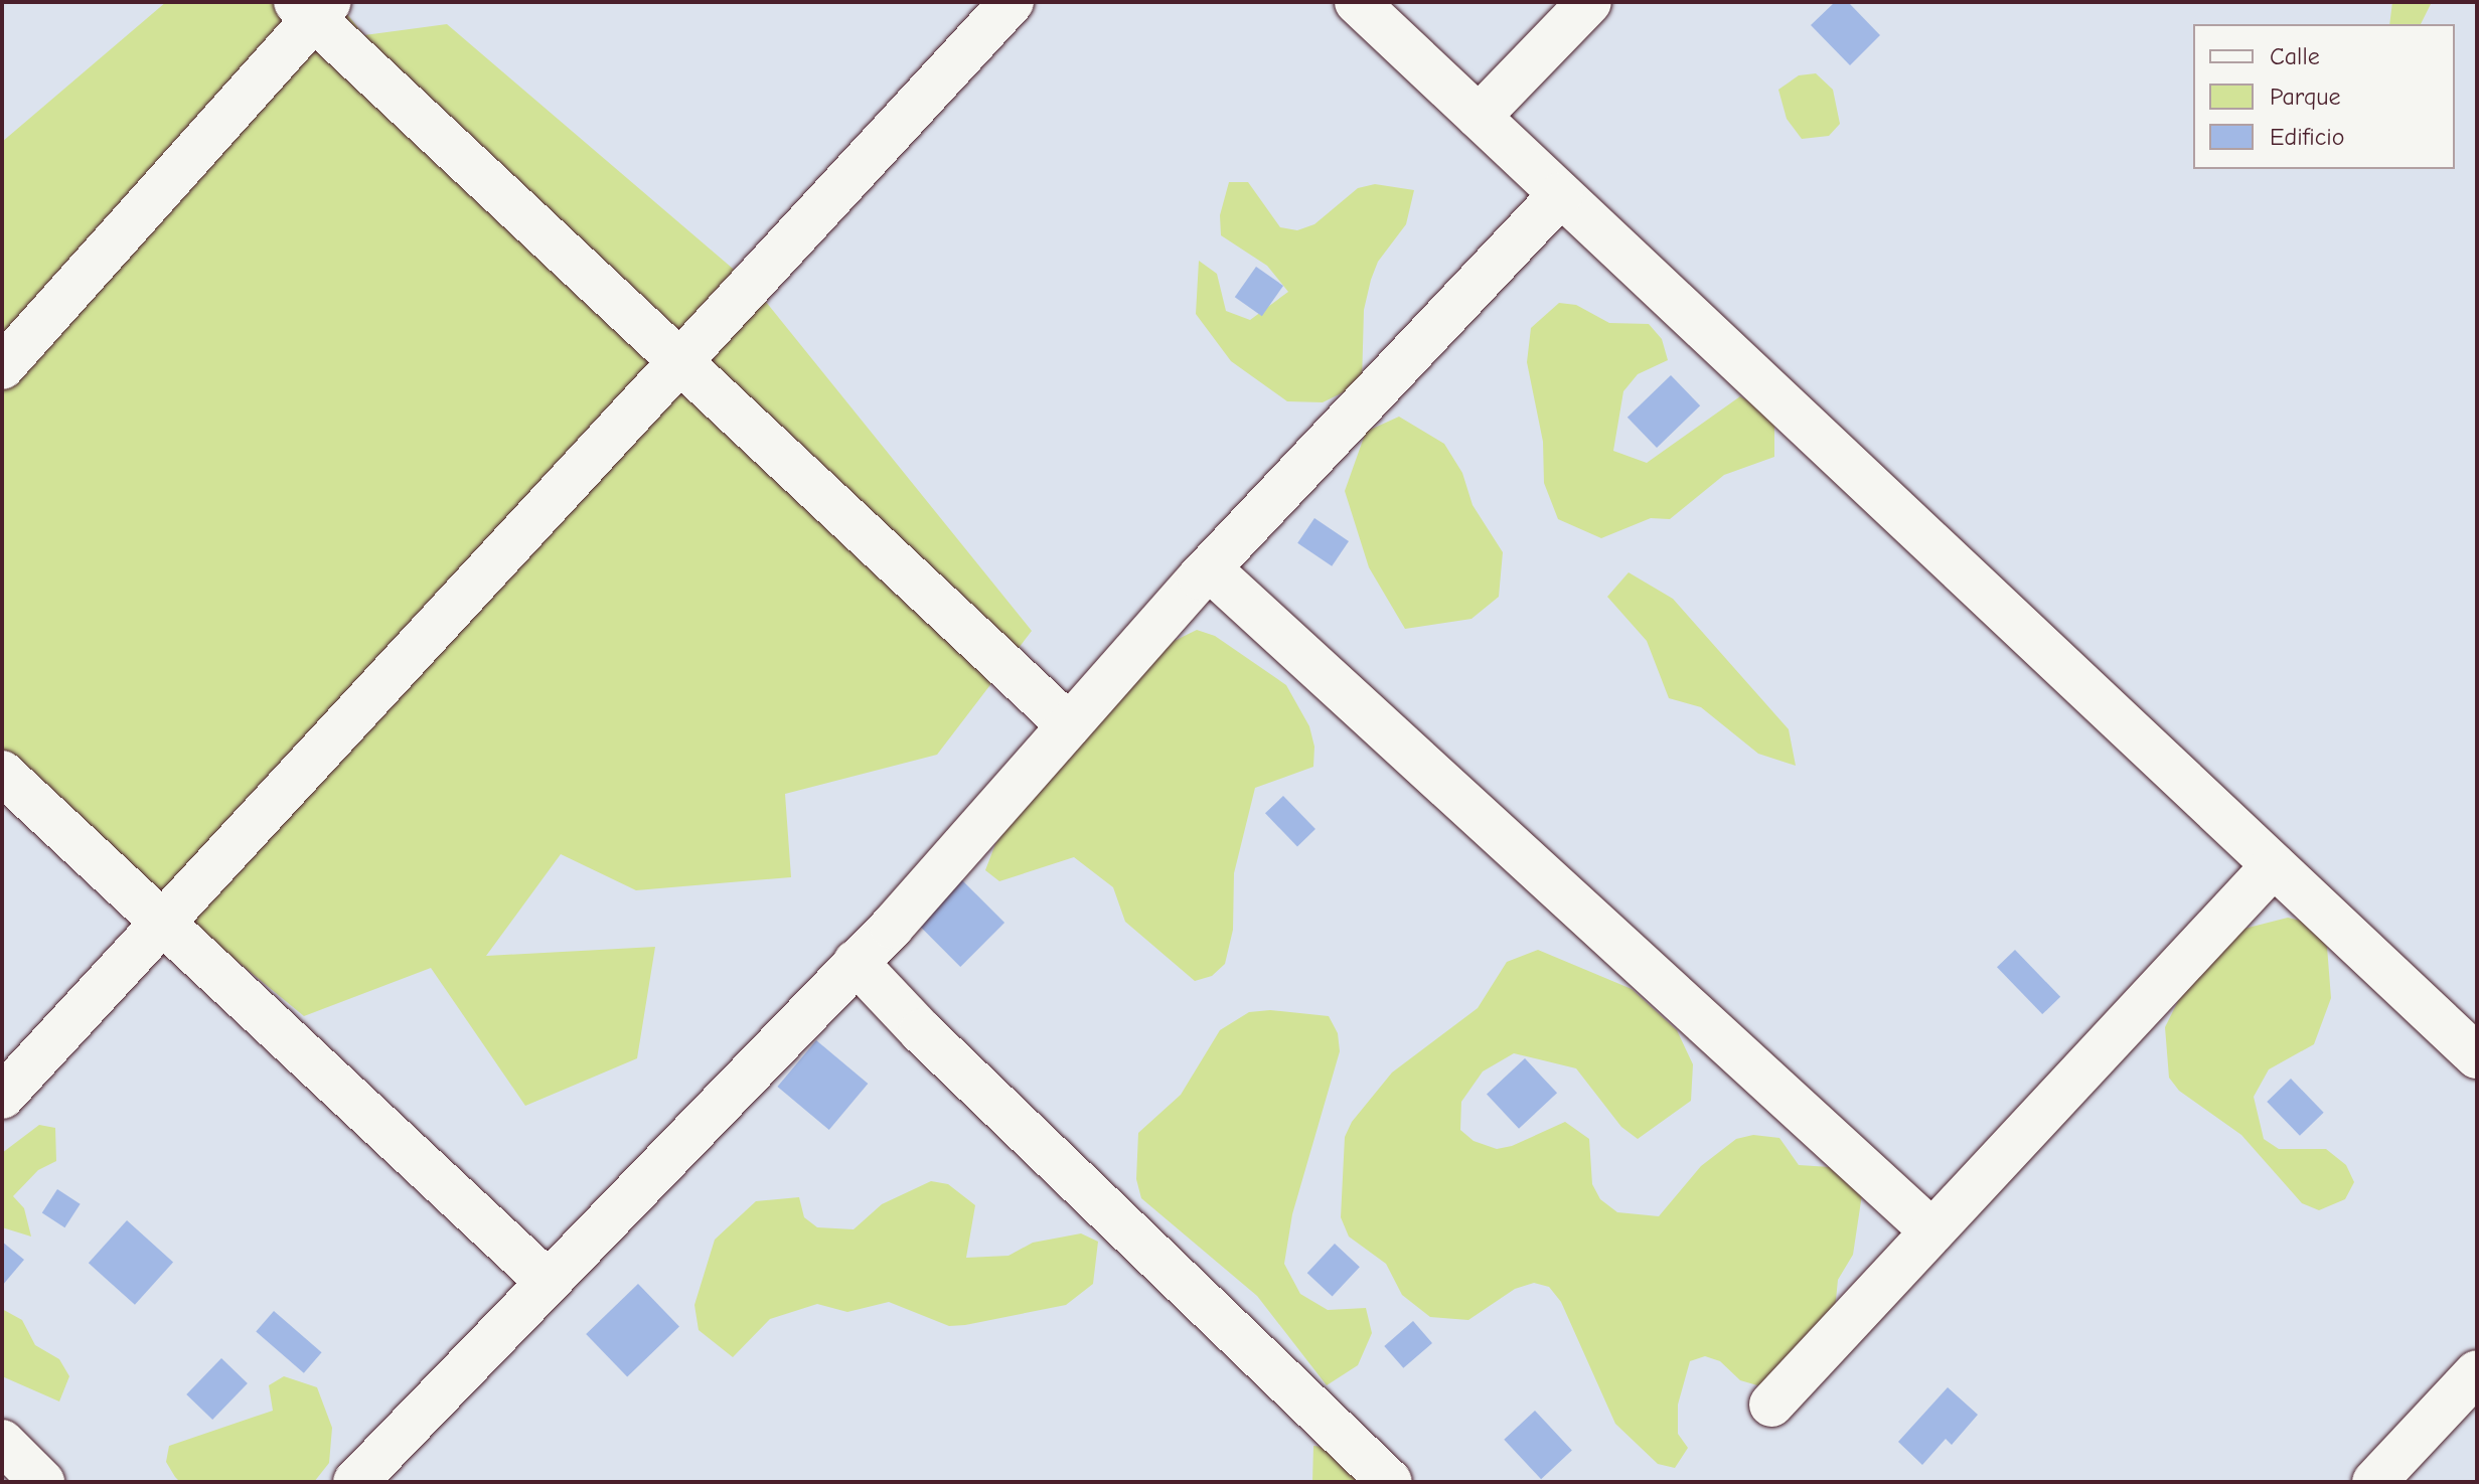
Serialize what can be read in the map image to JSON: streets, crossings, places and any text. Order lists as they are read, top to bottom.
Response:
{
  "legend": ["Calle", "Parque", "Edificio"]
}
